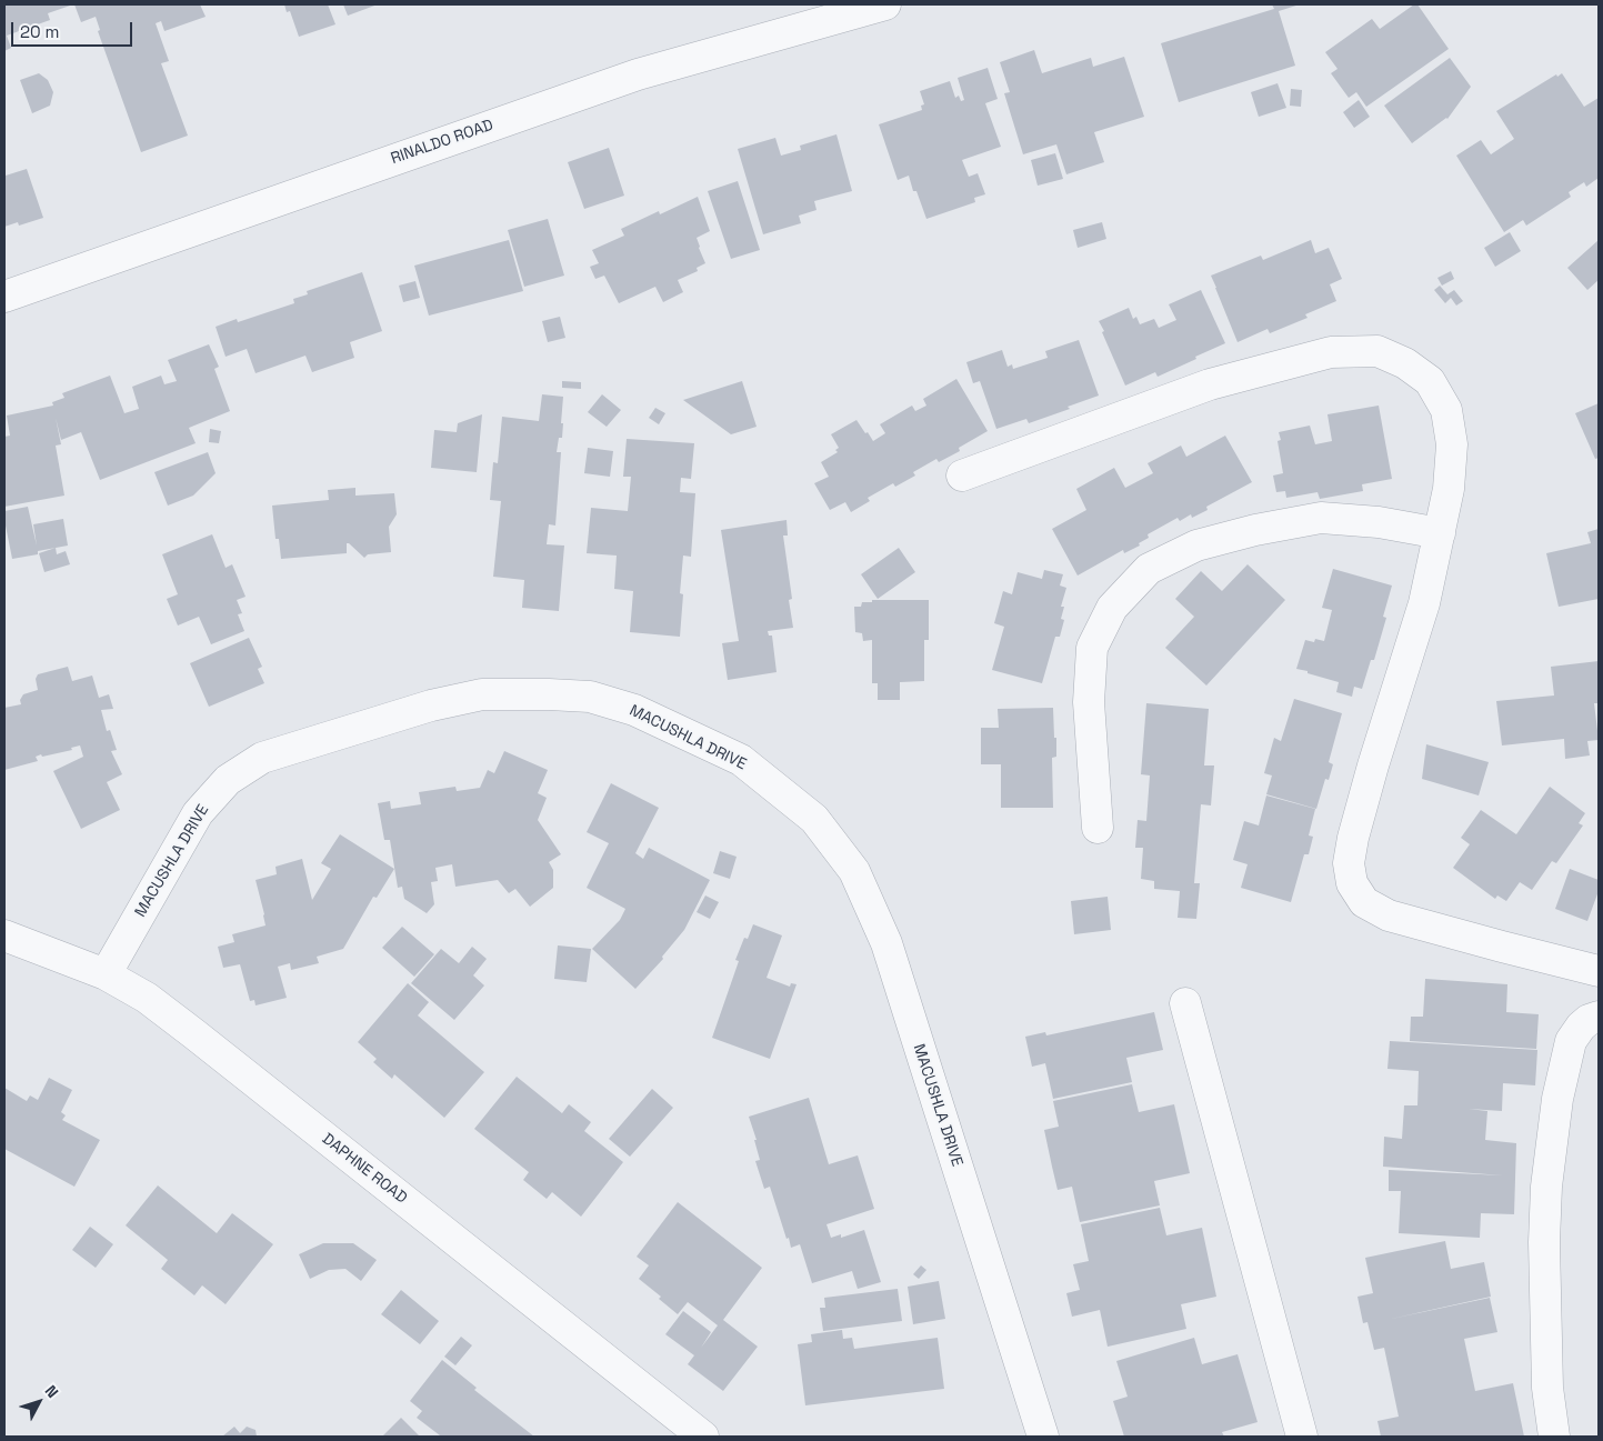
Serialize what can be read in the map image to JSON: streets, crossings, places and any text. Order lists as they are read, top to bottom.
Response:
{
  "streets": {
    "street": ["RINALDO ROAD", "MACUSHLA DRIVE", "DAPHNE ROAD"]
  },
  "crossings": [
    ["MACUSHLA DRIVE", "DAPHNE ROAD"]
  ],
  "scale_bar": "20 m",
  "north": "top right"
}
